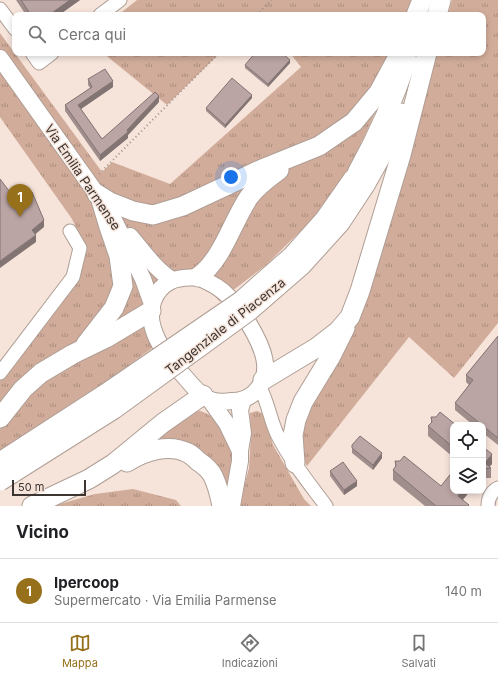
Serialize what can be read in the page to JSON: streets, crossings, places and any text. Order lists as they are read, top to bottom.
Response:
{
  "streets": {
    "highway": ["Tangenziale di Piacenza"],
    "main road": ["Via Emilia Parmense"]
  },
  "scale_bar": "50 m",
  "page": {
    "search": "Cerca qui",
    "pins": "1",
    "scale": "50 m",
    "heading": "Vicino",
    "list": [
      {
        "mark": "1",
        "name": "Ipercoop",
        "note": "Supermercato · Via Emilia Parmense",
        "value": "140 m"
      }
    ],
    "nav": ["Mappa", "Indicazioni", "Salvati"]
  }
}
